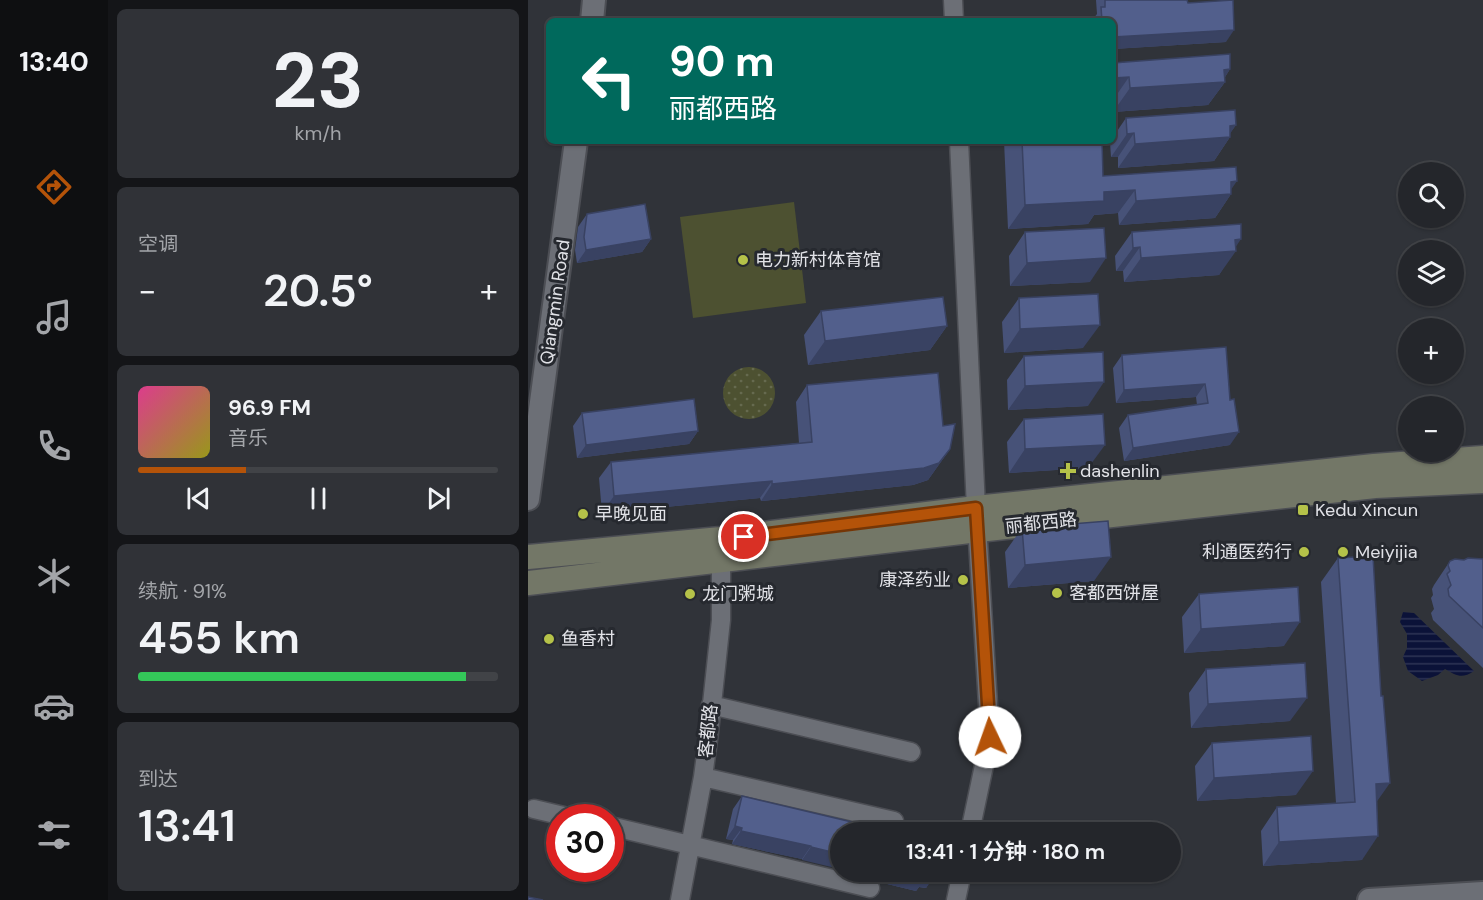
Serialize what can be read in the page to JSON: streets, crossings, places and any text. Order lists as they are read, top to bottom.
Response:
{
  "streets": {
    "main road": ["丽都西路"],
    "street": ["Qiangmin Road", "客都路"]
  },
  "crossings": [
    ["丽都西路", "客都路"]
  ],
  "places": {
    "other": [
      "电力新村体育馆",
      "早晚见面",
      "利通医药行",
      "Meiyijia",
      "康泽药业",
      "客都西饼屋",
      "龙门粥城",
      "鱼香村"
    ],
    "health": ["dashenlin"],
    "transit": ["Kedu Xincun"]
  },
  "page": {
    "tabs": "13:40",
    "tile": [
      ["23", "km/h"],
      "空调",
      ["续航 · 91%", "455 km"],
      ["到达", "13:41"]
    ],
    "turn": ["90 m", "丽都西路"],
    "map_buttons": ["+", "−"],
    "heat": ["−", "20.5°", "+"],
    "song": ["96.9 FM", "音乐"],
    "limit": "30",
    "trip": "13:41 · 1 分钟 · 180 m"
  }
}
